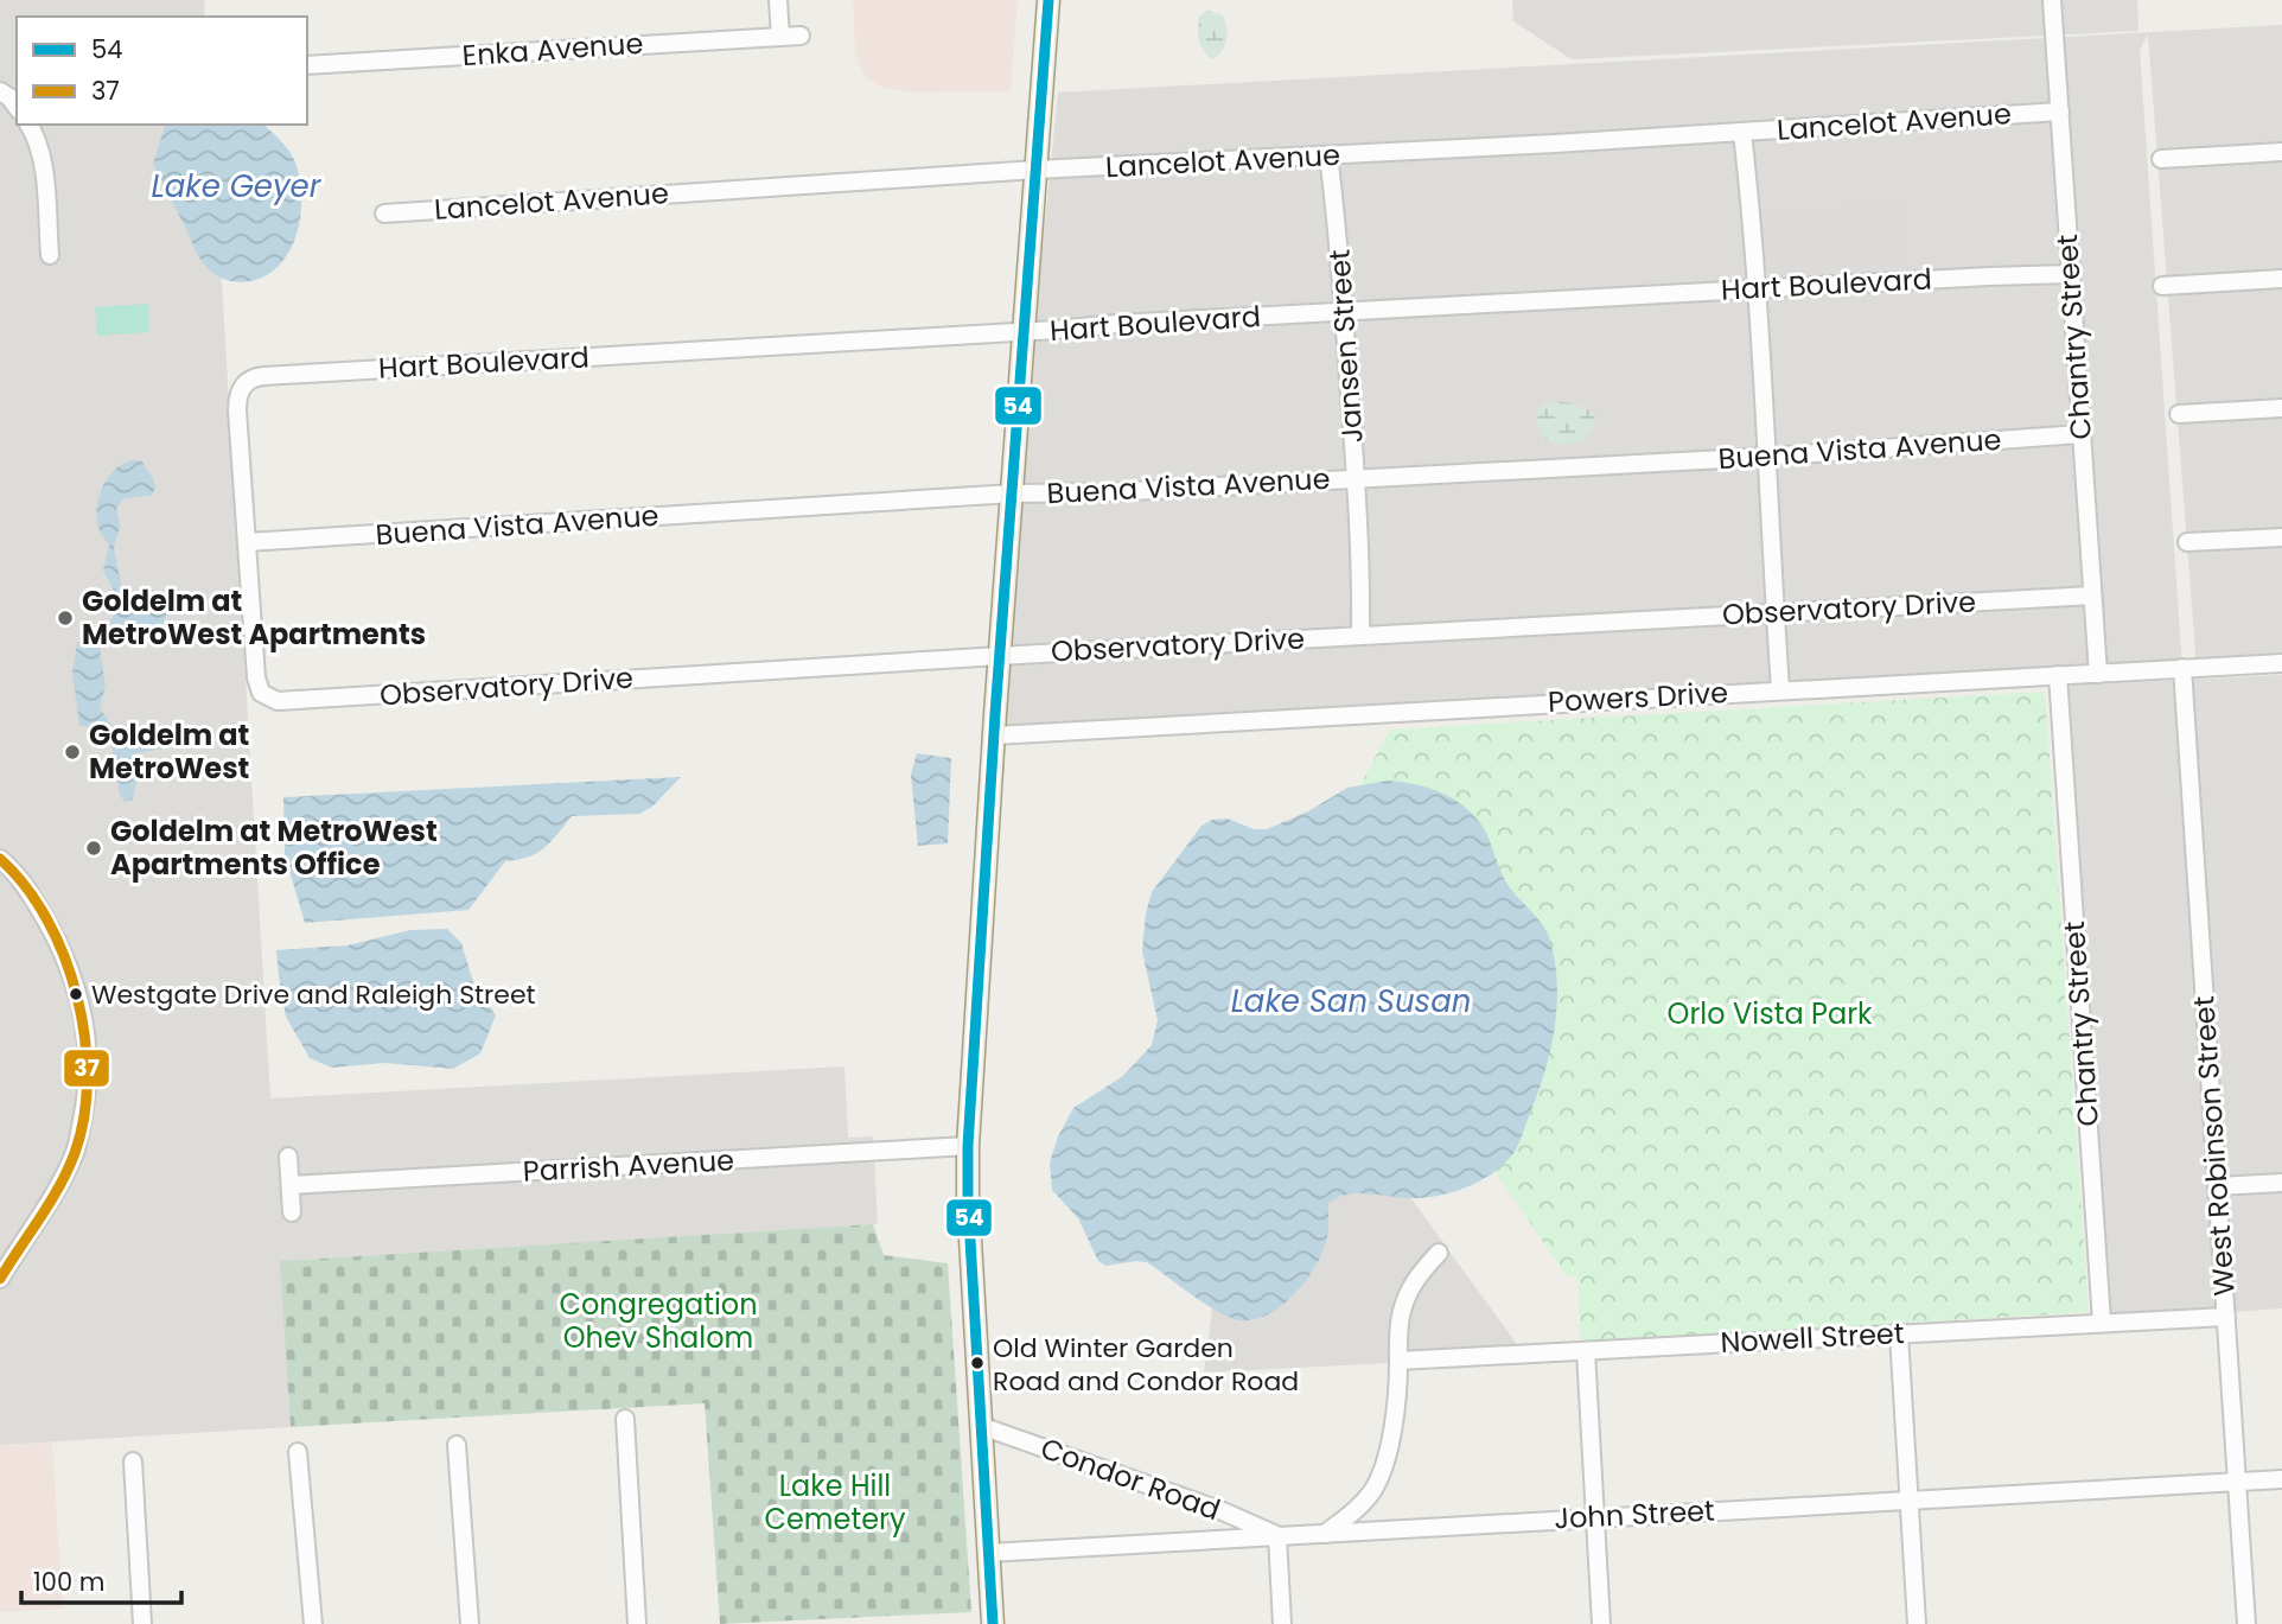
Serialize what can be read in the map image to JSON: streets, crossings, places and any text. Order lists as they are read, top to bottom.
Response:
{
  "streets": {
    "street": [
      "Enka Avenue",
      "Lancelot Avenue",
      "Hart Boulevard",
      "Chantry Street",
      "Jansen Street",
      "Buena Vista Avenue",
      "Observatory Drive",
      "Powers Drive",
      "West Robinson Street",
      "Parrish Avenue",
      "Nowell Street",
      "Condor Road",
      "John Street"
    ]
  },
  "crossings": [
    ["Lancelot Avenue", "Chantry Street"],
    ["Lancelot Avenue", "Jansen Street"],
    ["Hart Boulevard", "Chantry Street"],
    ["Hart Boulevard", "Jansen Street"],
    ["Hart Boulevard", "Buena Vista Avenue"],
    ["Hart Boulevard", "Observatory Drive"],
    ["Chantry Street", "Buena Vista Avenue"],
    ["Chantry Street", "Observatory Drive"],
    ["Chantry Street", "Powers Drive"],
    ["Chantry Street", "Nowell Street"],
    ["Jansen Street", "Buena Vista Avenue"],
    ["Jansen Street", "Observatory Drive"],
    ["Buena Vista Avenue", "Observatory Drive"],
    ["Powers Drive", "West Robinson Street"],
    ["West Robinson Street", "Nowell Street"],
    ["West Robinson Street", "John Street"],
    ["Condor Road", "John Street"]
  ],
  "water": ["Lake Geyer", "Lake San Susan"],
  "parks": ["Orlo Vista Park", "Congregation Ohev Shalom", "Lake Hill Cemetery"],
  "places": [
    "Goldelm at MetroWest Apartments",
    "Goldelm at MetroWest",
    "Goldelm at MetroWest Apartments Office",
    "Westgate Drive and Raleigh Street",
    "Old Winter Garden Road and Condor Road"
  ],
  "lines": ["transit line 54", "transit line 37"],
  "legend": ["54", "37"],
  "scale_bar": "100 m"
}
